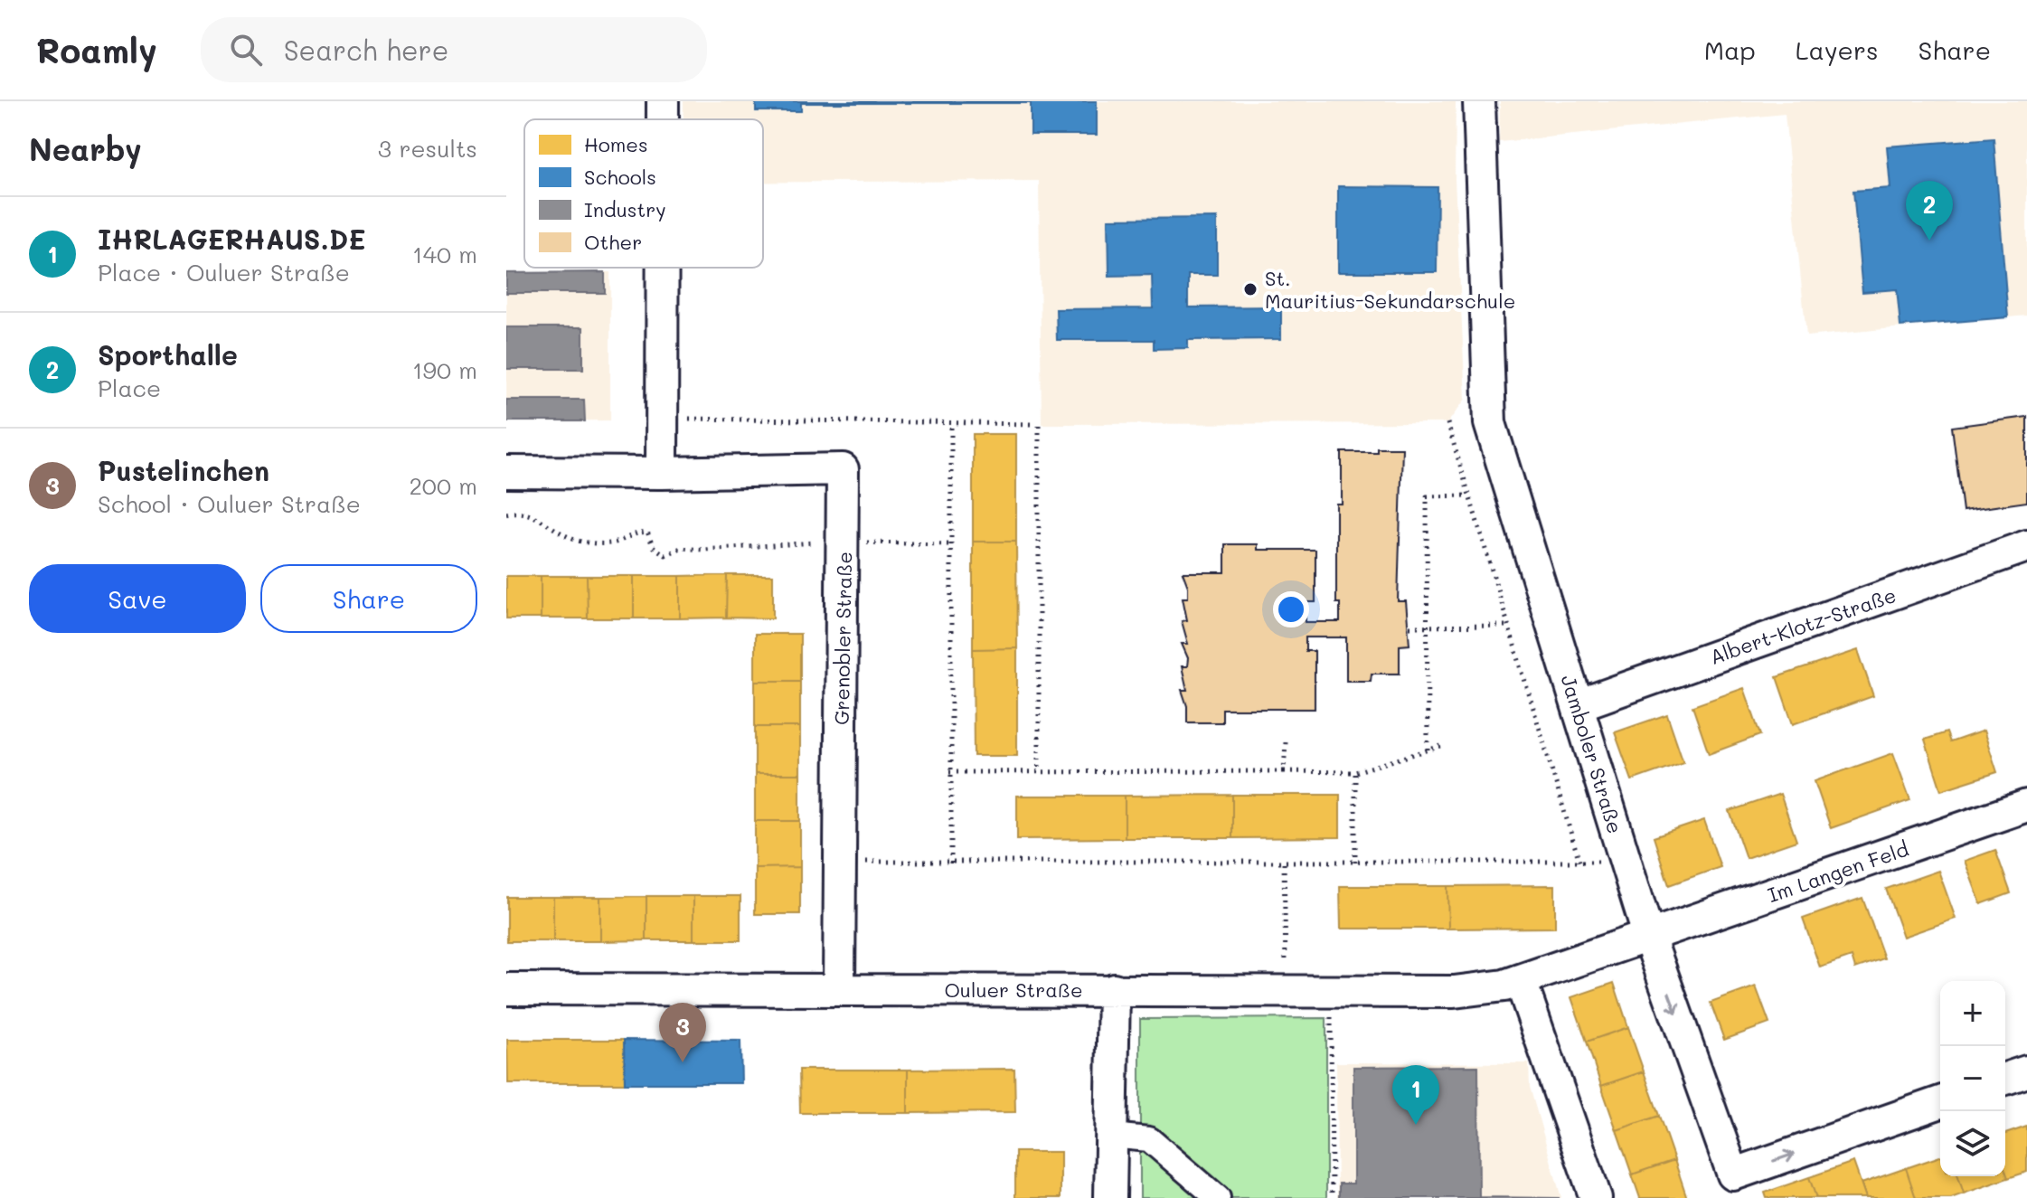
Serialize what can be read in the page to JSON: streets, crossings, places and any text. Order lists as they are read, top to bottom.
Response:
{
  "streets": {
    "street": [
      "Albert-Klotz-Straße",
      "Grenobler Straße",
      "Jamboler Straße",
      "Im Langen Feld",
      "Ouluer Straße"
    ]
  },
  "crossings": [
    ["Albert-Klotz-Straße", "Jamboler Straße"],
    ["Grenobler Straße", "Ouluer Straße"],
    ["Jamboler Straße", "Im Langen Feld"],
    ["Jamboler Straße", "Ouluer Straße"],
    ["Im Langen Feld", "Ouluer Straße"]
  ],
  "places": ["St. Mauritius-Sekundarschule"],
  "legend": [
    "Homes",
    "Schools",
    "Industry",
    "Other"
  ],
  "page": {
    "header": "Roamly",
    "search": "Search here",
    "nav": ["Map", "Layers", "Share"],
    "heading": ["Nearby", "3 results"],
    "pins": ["2", "3", "1"],
    "list": [
      {
        "mark": "1",
        "name": "IHRLAGERHAUS.DE",
        "note": "Place · Ouluer Straße",
        "value": "140 m"
      },
      {
        "mark": "2",
        "name": "Sporthalle",
        "note": "Place",
        "value": "190 m"
      },
      {
        "mark": "3",
        "name": "Pustelinchen",
        "note": "School · Ouluer Straße",
        "value": "200 m"
      }
    ],
    "buttons": ["Save", "Share"],
    "map_buttons": ["+", "−"]
  }
}
